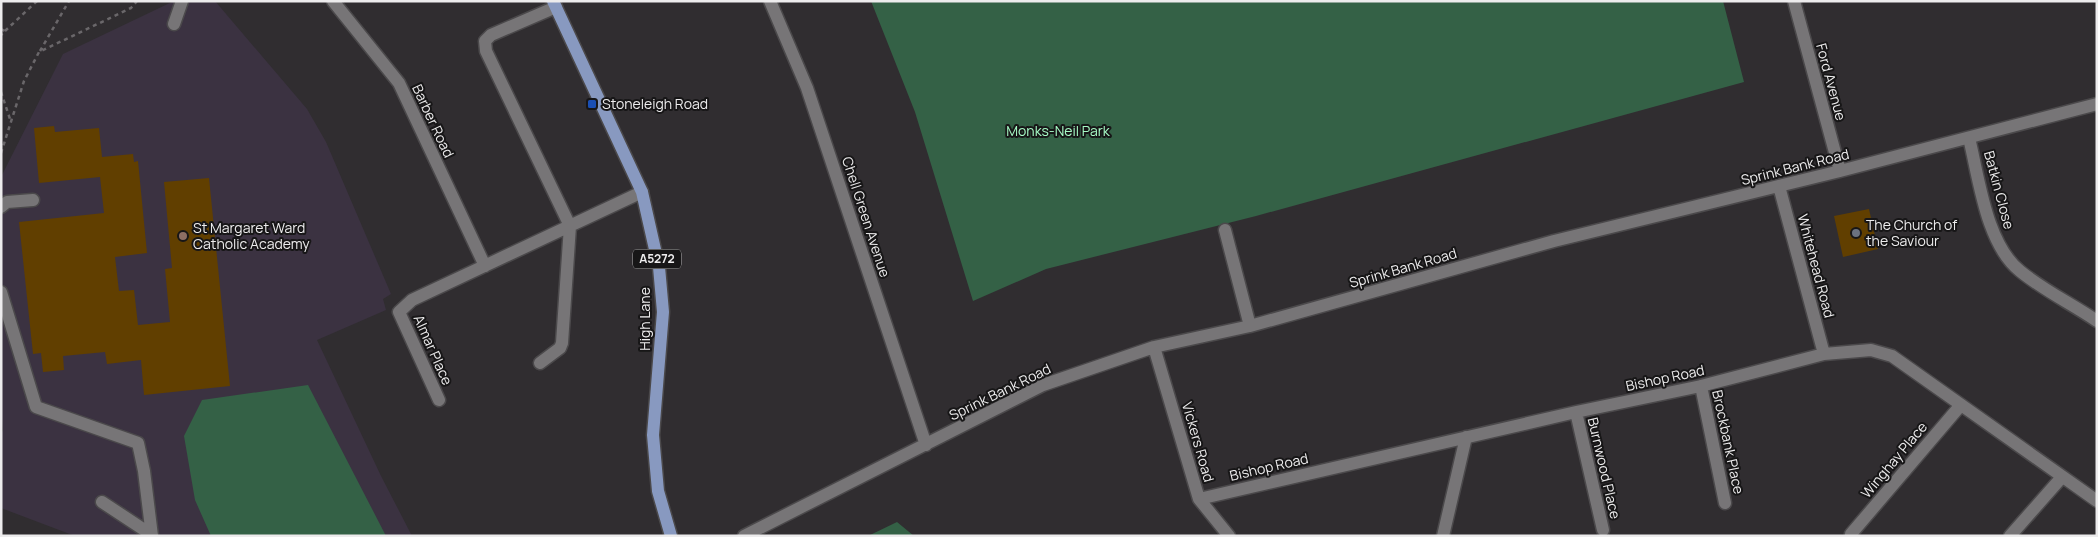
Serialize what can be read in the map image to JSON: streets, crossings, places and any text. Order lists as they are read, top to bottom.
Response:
{
  "streets": {
    "main road": ["A5272", "High Lane"],
    "street": [
      "Ford Avenue",
      "Barber Road",
      "Sprink Bank Road",
      "Batkin Close",
      "Chell Green Avenue",
      "Whitehead Road",
      "Almar Place",
      "Bishop Road",
      "Vickers Road",
      "Brockbank Place",
      "Winghay Place",
      "Burnwood Place"
    ]
  },
  "crossings": [
    ["Ford Avenue", "Sprink Bank Road"],
    ["Barber Road", "Almar Place"],
    ["Sprink Bank Road", "Batkin Close"],
    ["Sprink Bank Road", "Chell Green Avenue"],
    ["Sprink Bank Road", "Whitehead Road"],
    ["Sprink Bank Road", "Vickers Road"],
    ["Whitehead Road", "Bishop Road"],
    ["Bishop Road", "Vickers Road"],
    ["Bishop Road", "Brockbank Place"],
    ["Bishop Road", "Winghay Place"],
    ["Bishop Road", "Burnwood Place"]
  ],
  "parks": ["Monks-Neil Park"],
  "places": {
    "transit": ["Stoneleigh Road"],
    "other": ["The Church of the Saviour", "St Margaret Ward Catholic Academy"]
  }
}
